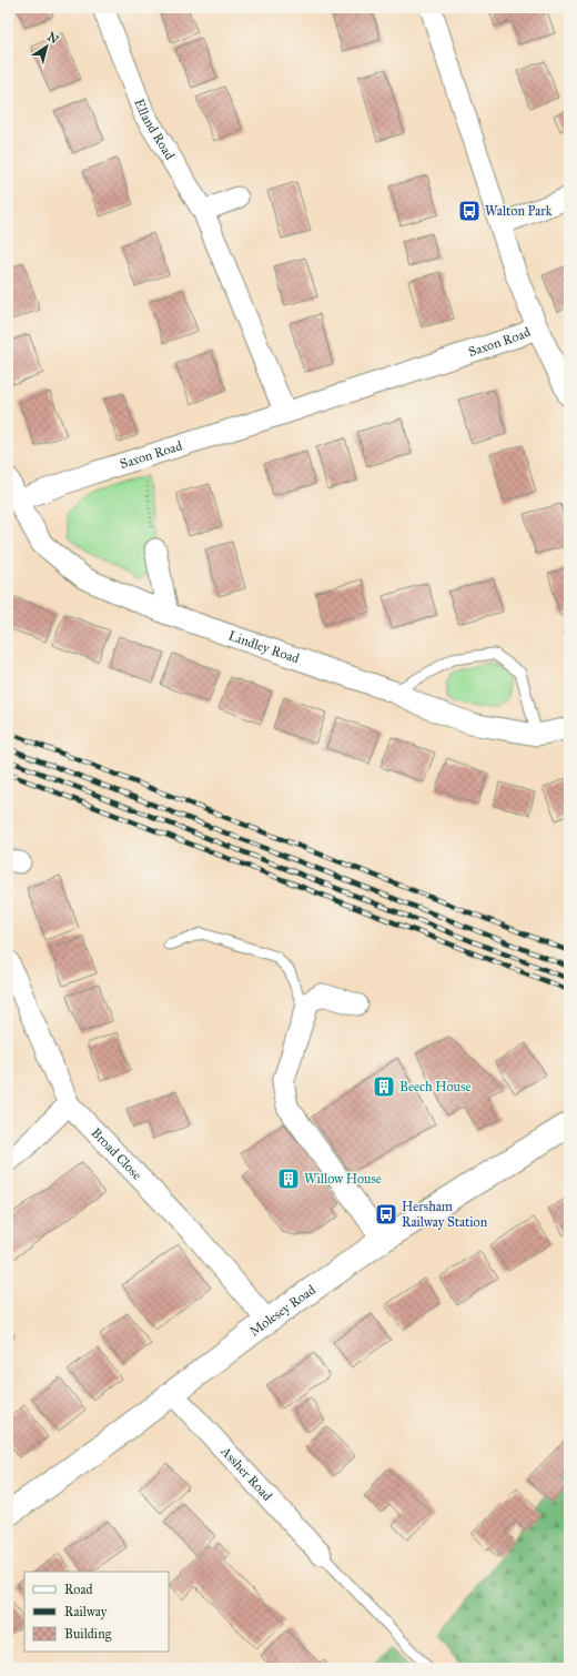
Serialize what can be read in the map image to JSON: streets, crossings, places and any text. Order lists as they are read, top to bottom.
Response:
{
  "streets": {
    "street": [
      "Elland Road",
      "Saxon Road",
      "Lindley Road",
      "Broad Close",
      "Molesey Road",
      "Assher Road"
    ]
  },
  "crossings": [
    ["Saxon Road", "Lindley Road"],
    ["Broad Close", "Molesey Road"],
    ["Molesey Road", "Assher Road"]
  ],
  "places": {
    "bus stop": ["Walton Park", "Hersham Railway Station"],
    "building": ["Beech House", "Willow House"]
  },
  "legend": ["Road", "Railway", "Building"],
  "north": "top right"
}
